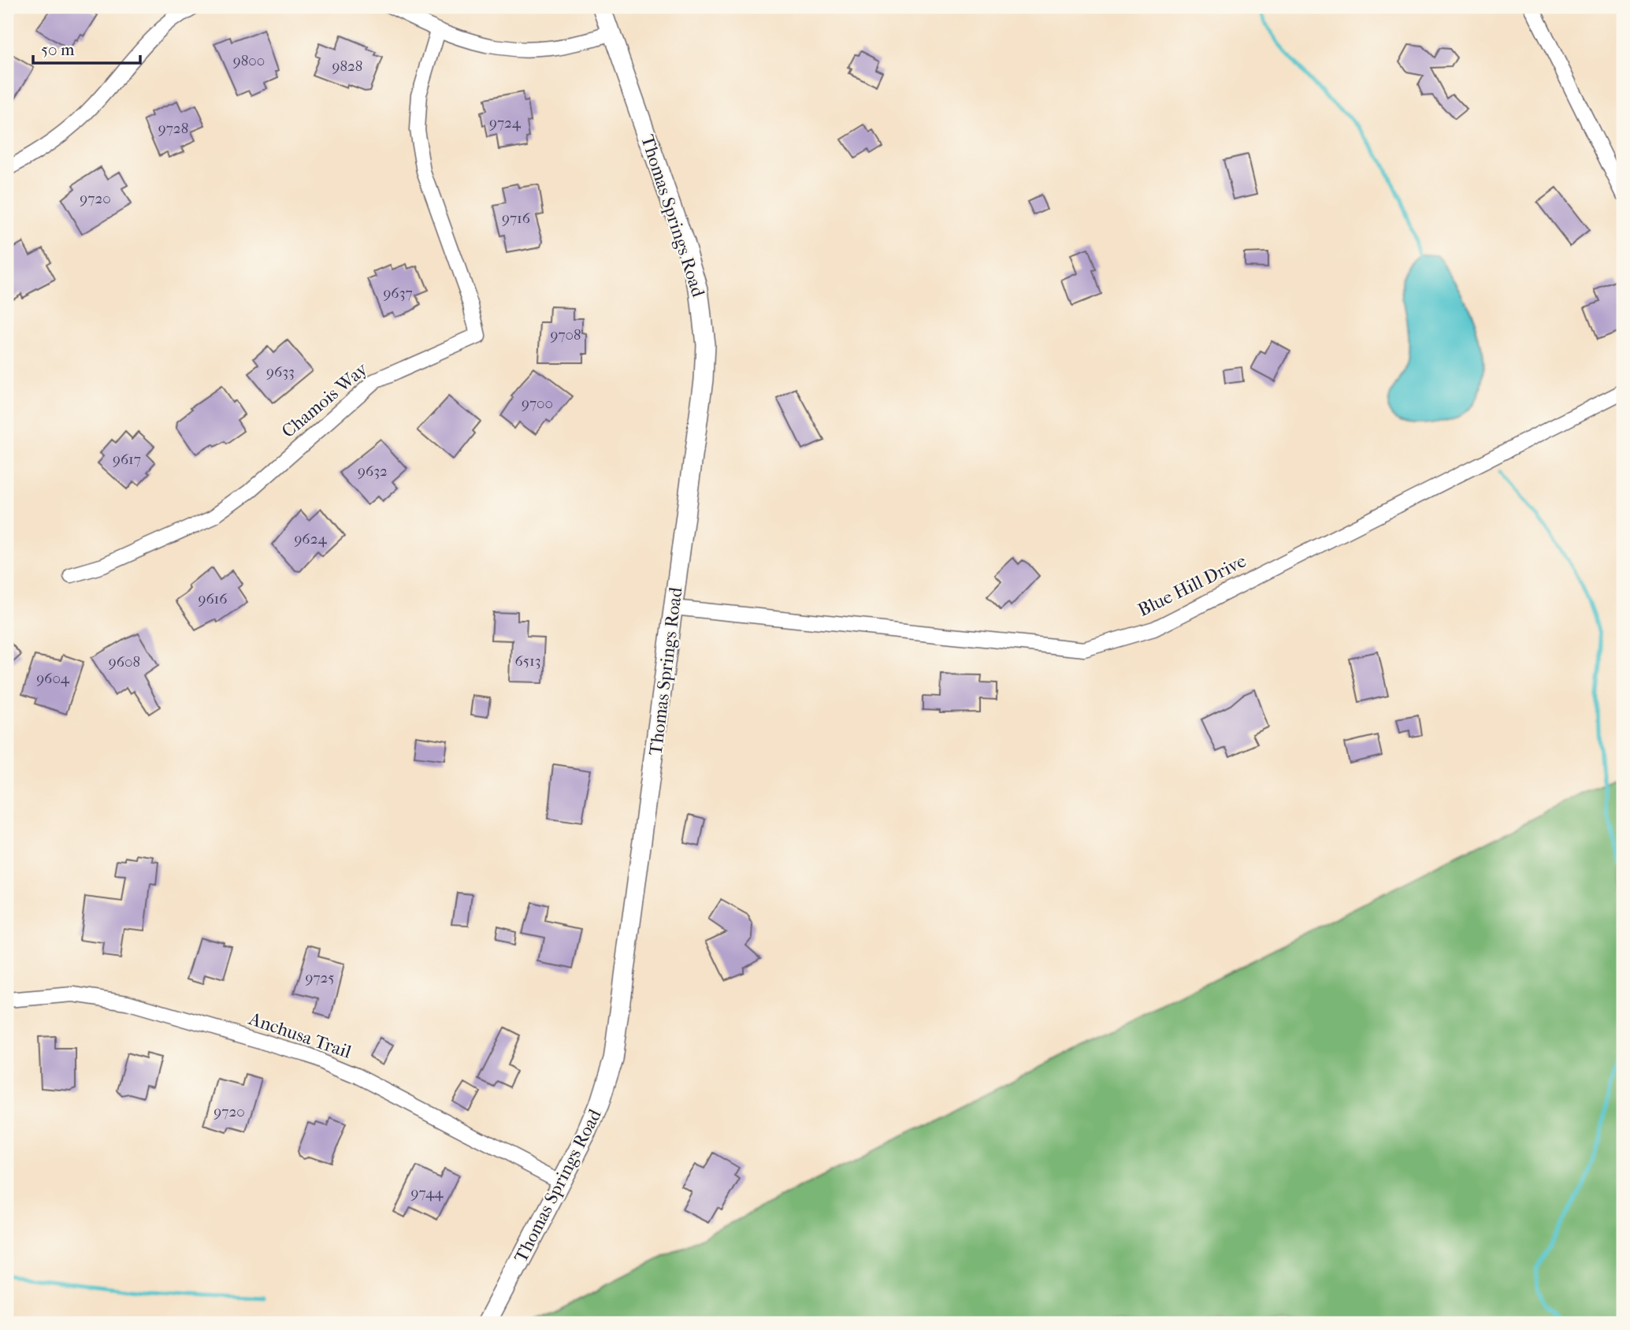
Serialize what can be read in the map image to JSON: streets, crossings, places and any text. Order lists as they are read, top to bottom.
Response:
{
  "streets": {
    "street": [
      "Thomas Springs Road",
      "Chamois Way",
      "Blue Hill Drive",
      "Anchusa Trail"
    ]
  },
  "crossings": [
    ["Thomas Springs Road", "Blue Hill Drive"],
    ["Thomas Springs Road", "Anchusa Trail"]
  ],
  "house_numbers": [
    "9800",
    "9828",
    "9724",
    "9728",
    "9720",
    "9716",
    "9637",
    "9708",
    "9633",
    "9700",
    "9617",
    "9632",
    "9624",
    "9616",
    "6513",
    "9608",
    "9604",
    "9725",
    "9720",
    "9744"
  ],
  "scale_bar": "50 m"
}
